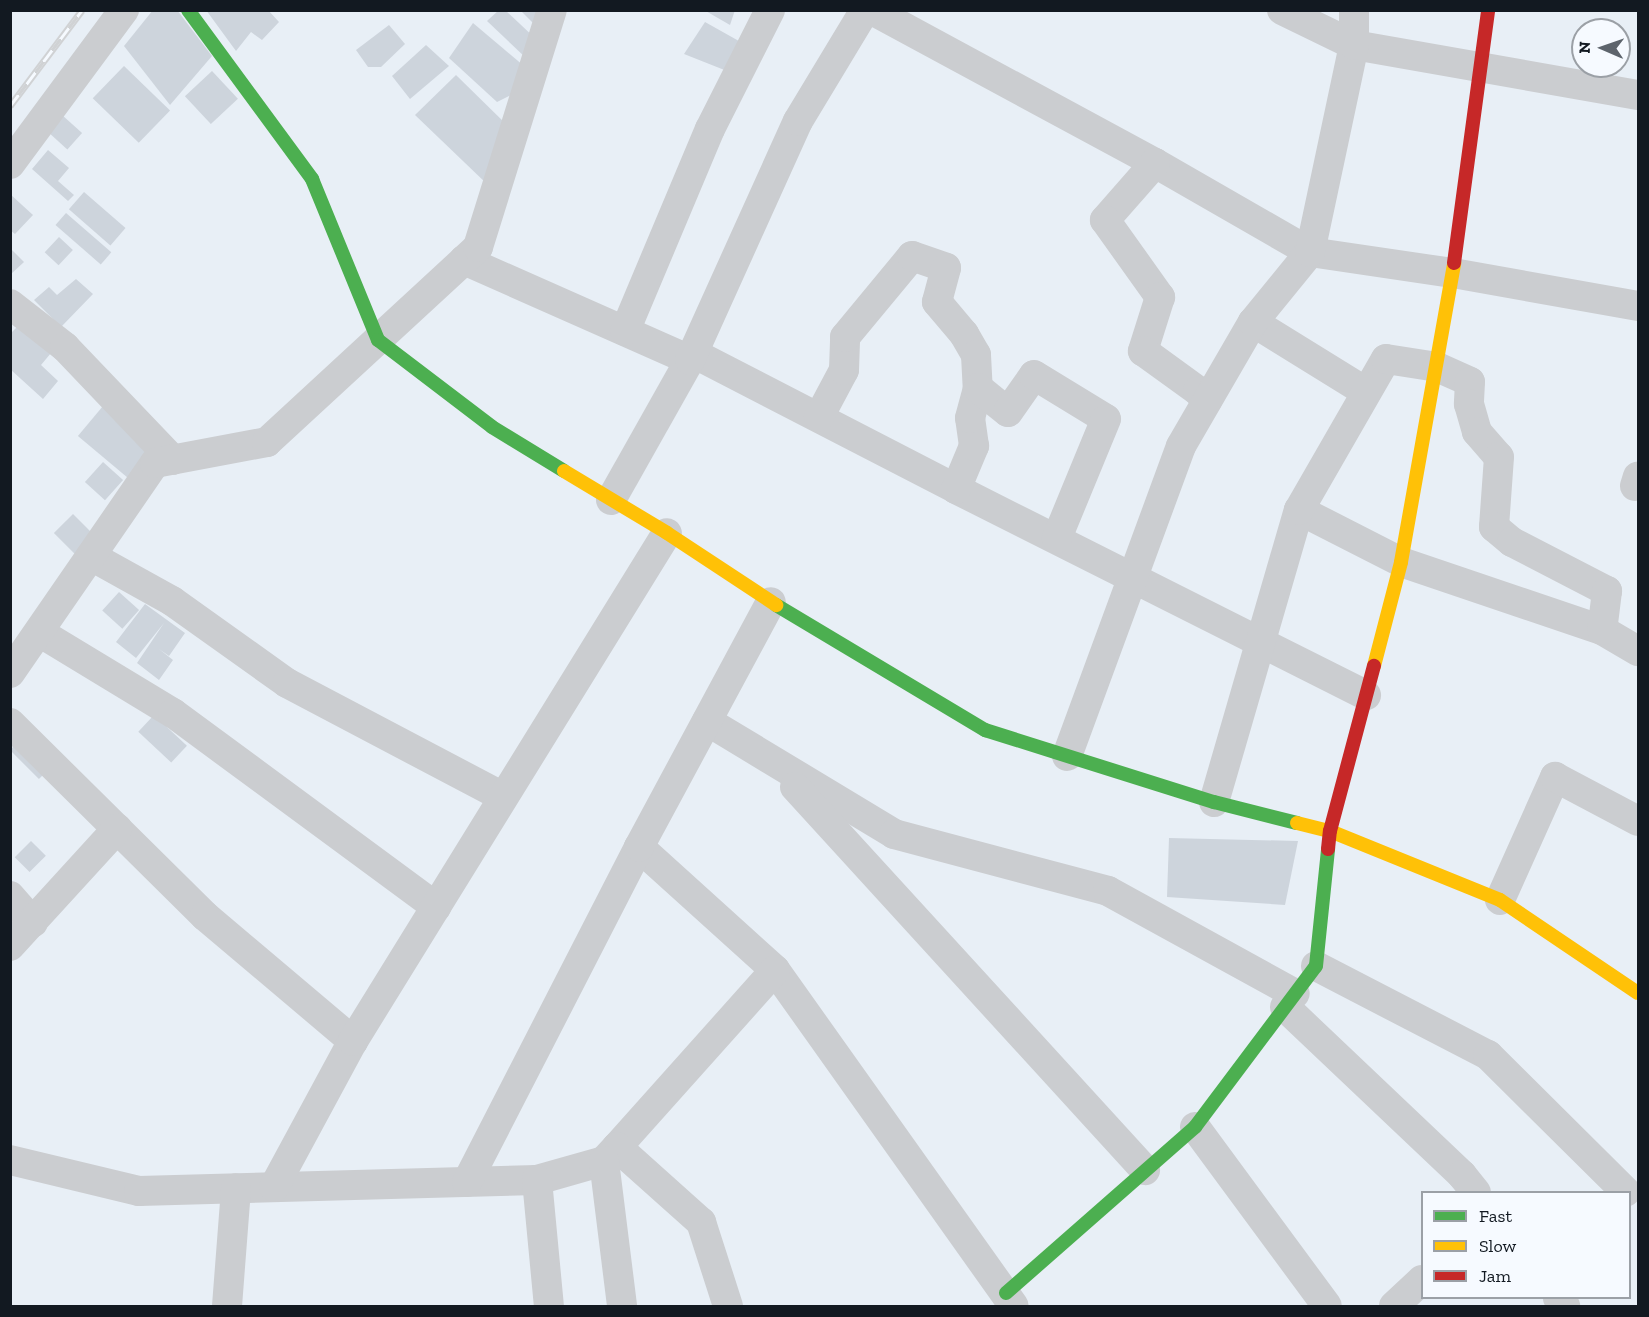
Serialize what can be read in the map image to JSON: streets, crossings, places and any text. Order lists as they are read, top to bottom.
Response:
{
  "legend": ["Fast", "Slow", "Jam"],
  "north": "left"
}
